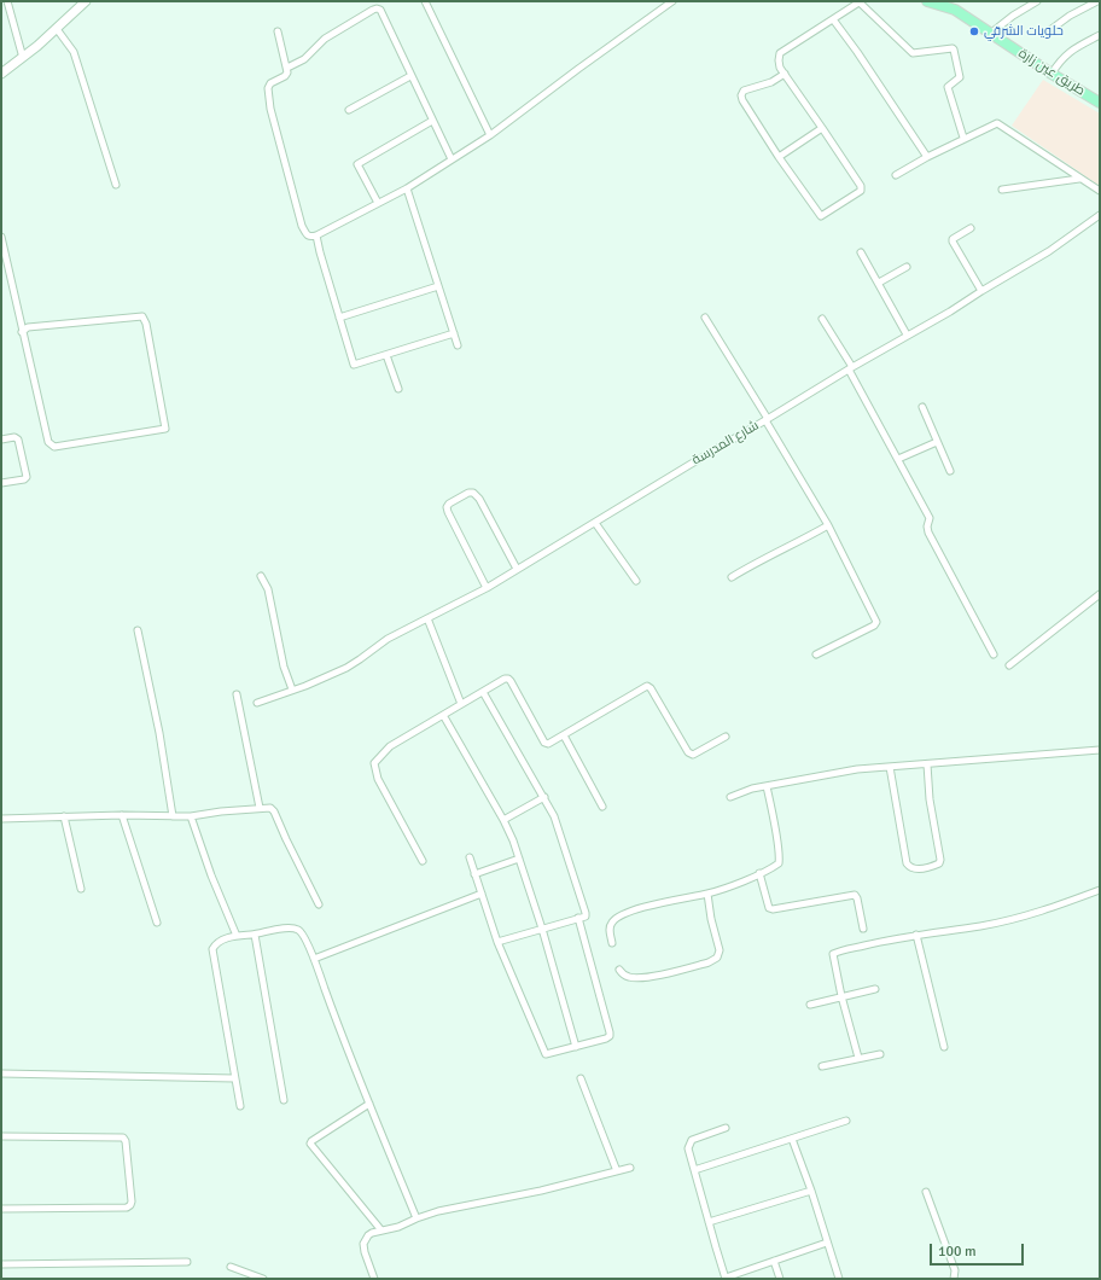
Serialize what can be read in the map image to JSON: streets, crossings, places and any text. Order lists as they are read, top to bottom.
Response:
{
  "streets": {
    "main road": ["طريق عين زارة"],
    "street": ["شارع المدرسة"]
  },
  "places": ["حلويات الشرقي"],
  "scale_bar": "100 m"
}
